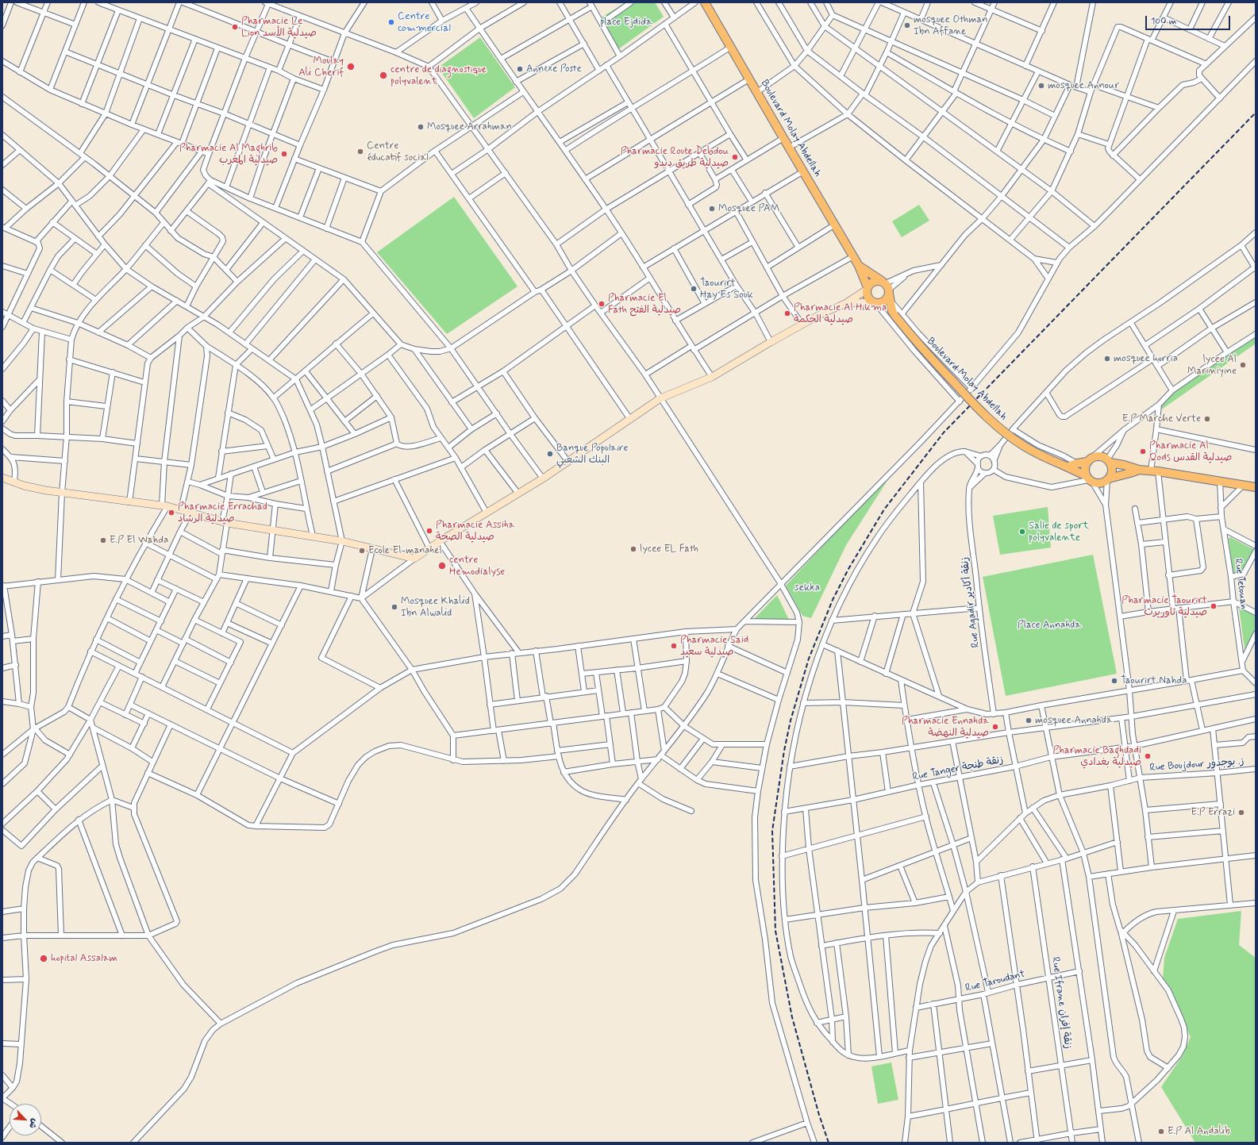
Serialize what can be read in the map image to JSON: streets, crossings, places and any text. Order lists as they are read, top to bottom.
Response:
{
  "streets": {
    "main road": ["Boulevard Molay Abdellah"],
    "street": [
      "Rue Tetouan",
      "Rue Agadir زنقة أكادير",
      "Rue Boujdour ز. بوجدور",
      "Rue Tanger زنقة طنجة",
      "Rue Taroudant",
      "Rue Ifrane زنقة إفران"
    ]
  },
  "crossings": [
    ["Rue Taroudant", "Rue Ifrane زنقة إفران"]
  ],
  "parks": ["place Ejdida", "sekka", "Place Annahda"],
  "places": [
    "Centre commercial",
    "mosquee Othman Ibn Affane",
    "Pharmacie Le Lion صيدلية الأسد",
    "Moulay Ali Cherif",
    "Annexe Poste",
    "centre de diagnostique polyvalent",
    "mosquee Annour",
    "Mosquee Arrahman",
    "Centre éducatif social",
    "Pharmacie Al Maghrib صيدلية المغرب",
    "Pharmacie Route Debdou صيدلية طريق دبدو",
    "Mosquee PAM",
    "Taourirt Hay Es Souk",
    "Pharmacie El Fath صيدلية الفتح",
    "Pharmacie Al Hikma صيدلية الحكمة",
    "mosquee horria",
    "lycee Al Mariniyine",
    "E.P Marche Verte",
    "Pharmacie Al Qods صيدلية القدس",
    "Banque Populaire البنك الشعبي",
    "Pharmacie Errachad صيدلية الرشاد",
    "Pharmacie Assiha صيدلية الصحة",
    "Salle de sport polyvalente",
    "E.P El Wahda",
    "lycee EL Fath",
    "Ecole El-manahel",
    "centre Hemodialyse",
    "Pharmacie Taourirt صيدلية تاوريرت",
    "Mosquee Khalid Ibn Alwalid",
    "Pharmacie Said صيدلية سعيد",
    "Taourirt Nahda",
    "mosquee Annahda",
    "Pharmacie Ennahda صيدلية النهضة",
    "Pharmacie Baghdadi صيدلية بغدادي",
    "E.P Errazi",
    "hopital Assalam",
    "E.P Al Andalib"
  ],
  "scale_bar": "100 m",
  "north": "bottom right"
}
